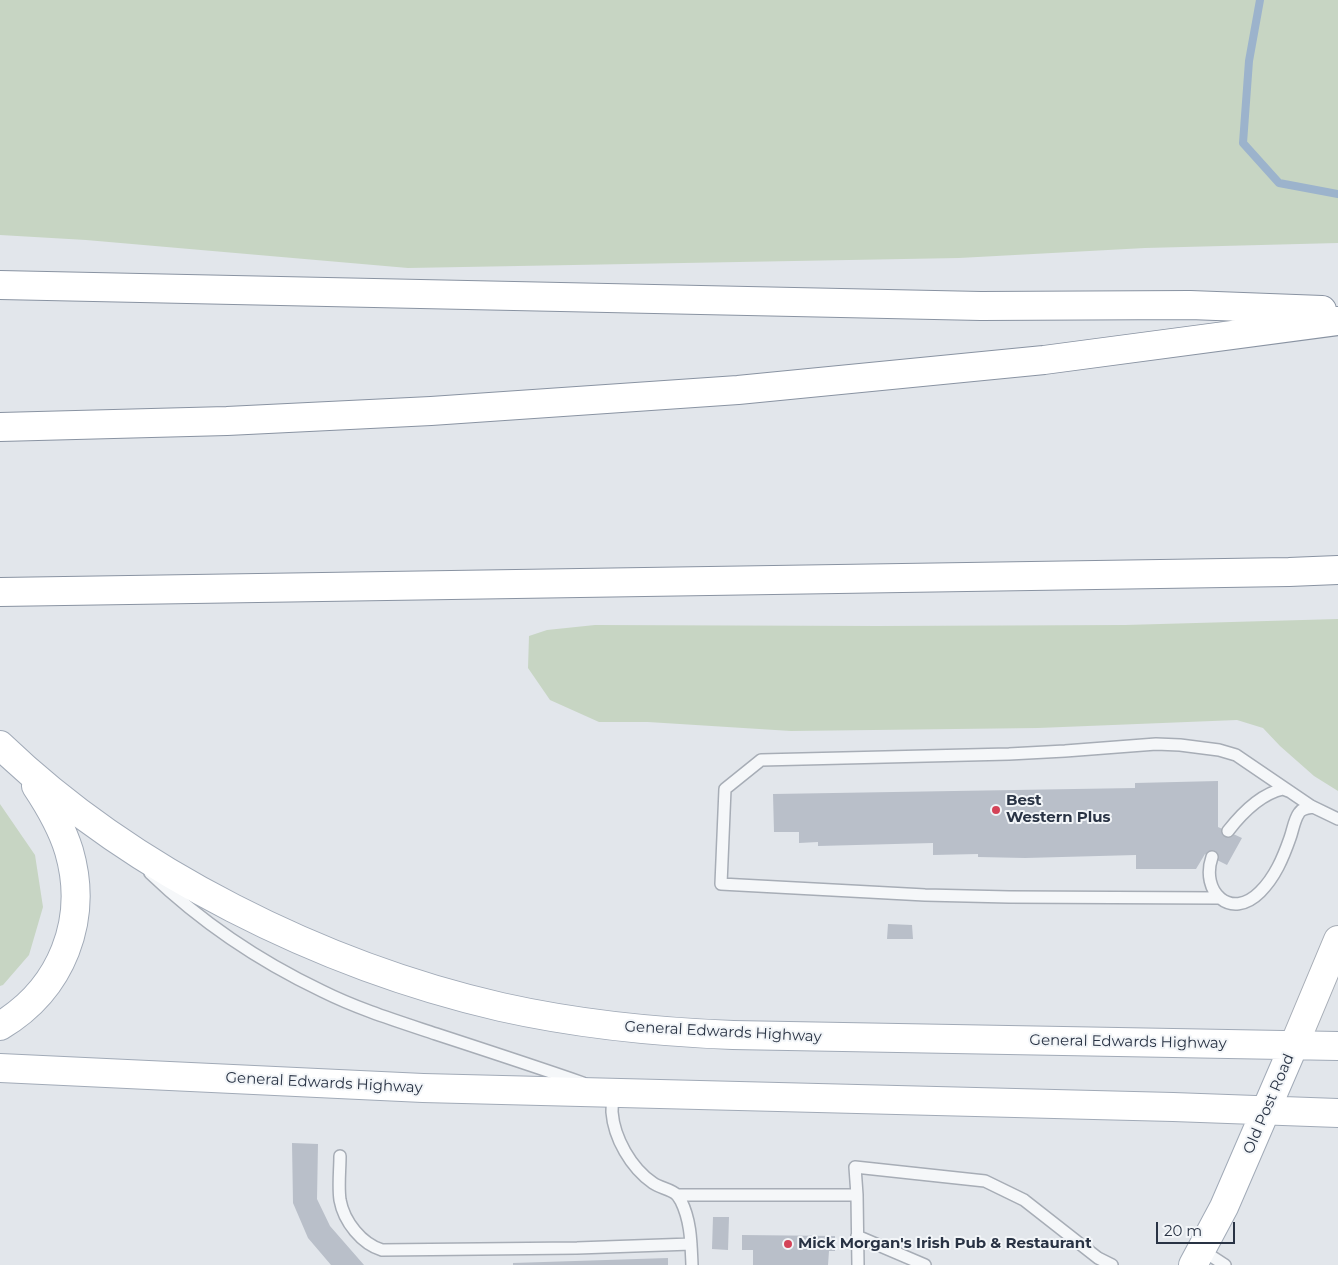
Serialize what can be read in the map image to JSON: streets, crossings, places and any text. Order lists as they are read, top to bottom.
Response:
{
  "streets": {
    "main road": ["General Edwards Highway", "Old Post Road"]
  },
  "crossings": [
    ["General Edwards Highway", "Old Post Road"]
  ],
  "places": ["Best Western Plus", "Mick Morgan's Irish Pub & Restaurant"],
  "scale_bar": "20 m"
}
